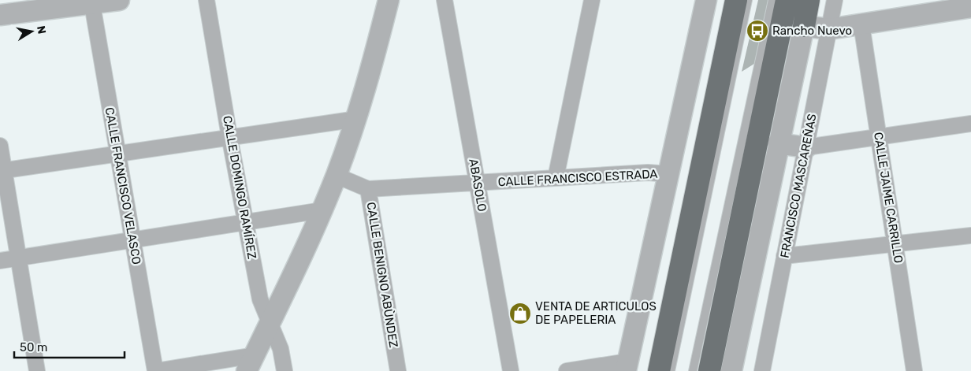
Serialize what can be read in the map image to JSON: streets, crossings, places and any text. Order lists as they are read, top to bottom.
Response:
{
  "streets": {
    "street": [
      "CALLE FRANCISCO ESTRADA",
      "ABASOLO",
      "CALLE FRANCISCO VELASCO",
      "FRANCISCO MASCAREÑAS",
      "CALLE DOMINGO RAMÍREZ",
      "CALLE JAIME CARRILLO",
      "CALLE BENIGNO ABÙNDEZ"
    ]
  },
  "crossings": [
    ["CALLE FRANCISCO ESTRADA", "ABASOLO"],
    ["CALLE FRANCISCO ESTRADA", "CALLE BENIGNO ABÙNDEZ"]
  ],
  "places": {
    "bus stop": ["Rancho Nuevo"],
    "shop": ["VENTA DE ARTICULOS DE PAPELERIA"]
  },
  "scale_bar": "50 m",
  "north": "right"
}
